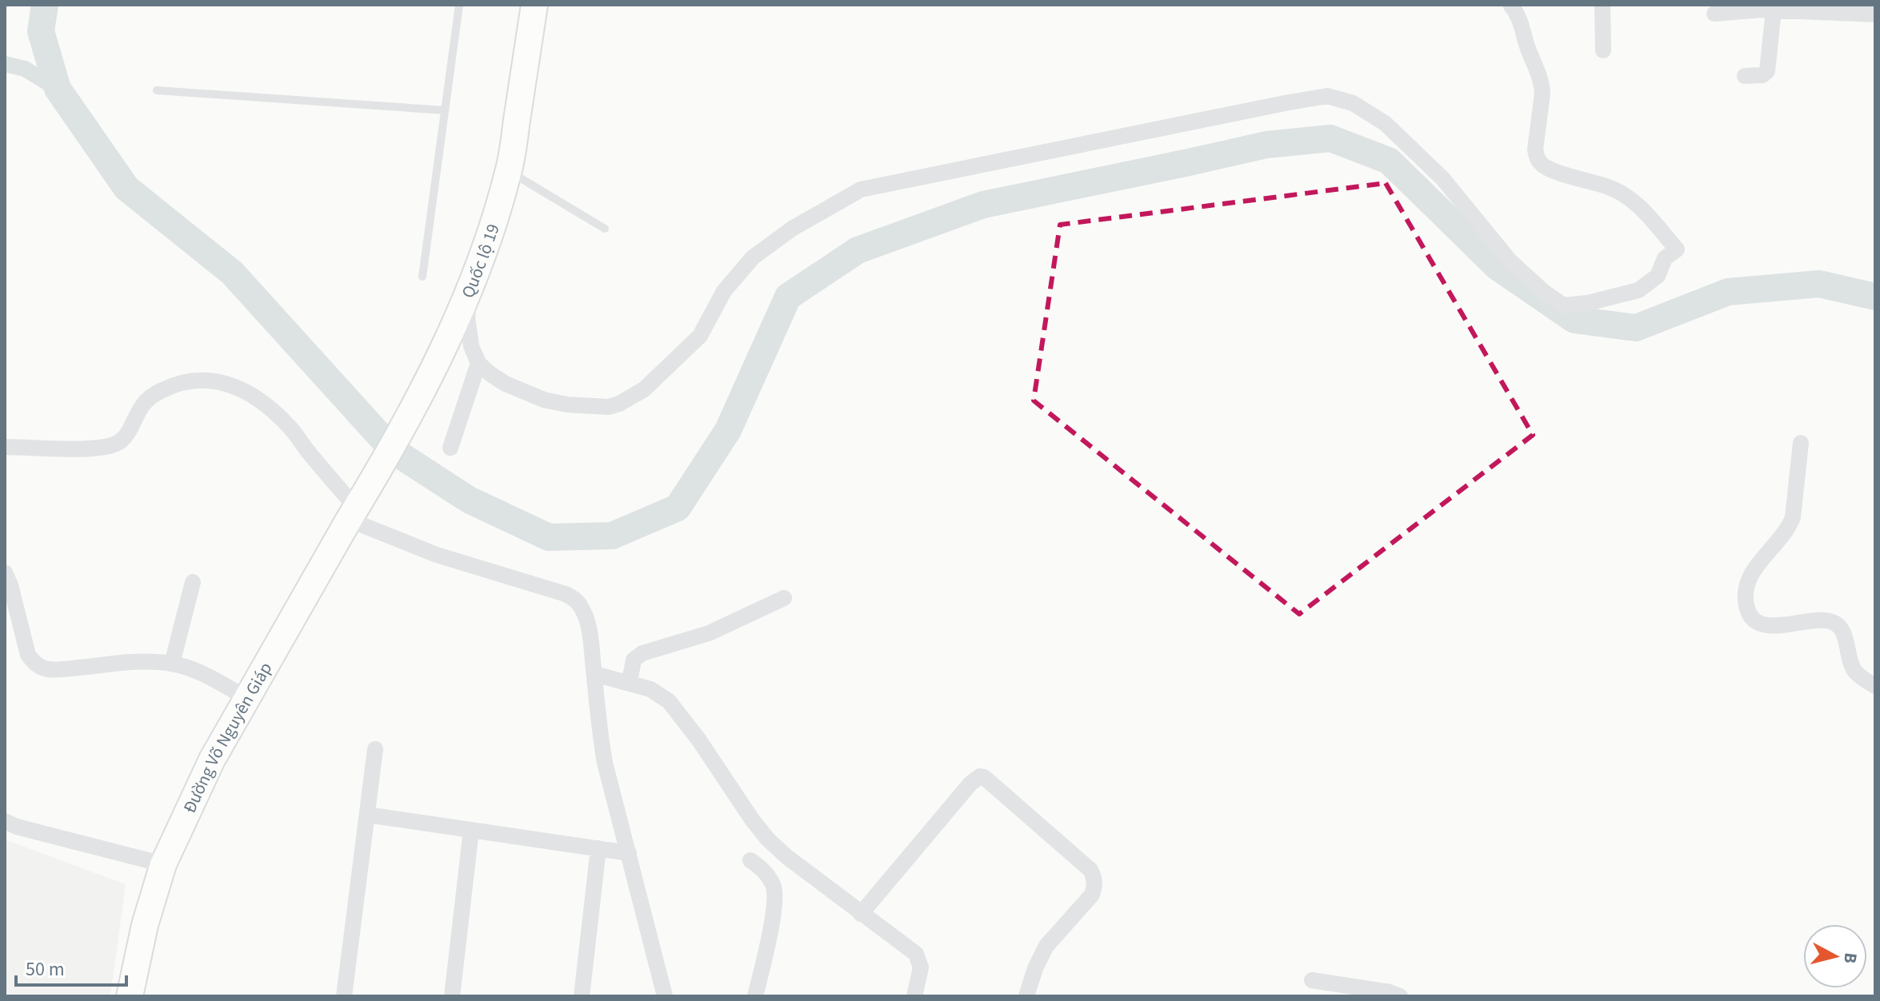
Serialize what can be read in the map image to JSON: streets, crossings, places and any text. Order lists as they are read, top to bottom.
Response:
{
  "streets": {
    "highway": ["Quốc lộ 19", "Đường Võ Nguyên Giáp"]
  },
  "crossings": [
    ["Quốc lộ 19", "Đường Võ Nguyên Giáp"]
  ],
  "scale_bar": "50 m",
  "north": "right"
}
